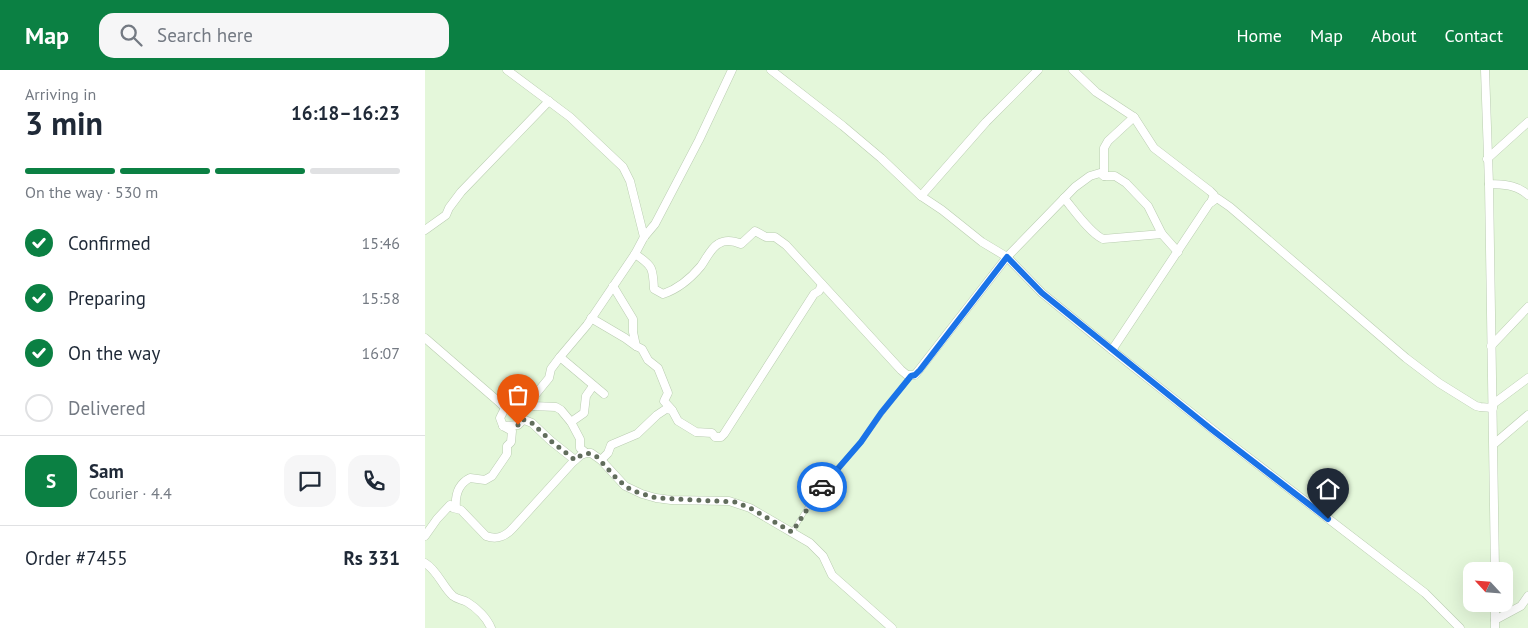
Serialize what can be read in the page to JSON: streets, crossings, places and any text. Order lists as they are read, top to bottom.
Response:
{
  "north": "top left",
  "page": {
    "header": "Map",
    "search": "Search here",
    "nav": [
      "Home",
      "Map",
      "About",
      "Contact"
    ],
    "heading": ["3 min", "Arriving in", "16:18–16:23"],
    "panel": [
      "Sam",
      "Courier · 4.4",
      "Order #7455",
      "Rs 331"
    ],
    "bar": "On the way · 530 m",
    "list": [
      ["Confirmed", "15:46"],
      ["Preparing", "15:58"],
      ["On the way", "16:07"],
      "Delivered"
    ],
    "round": "S"
  }
}
